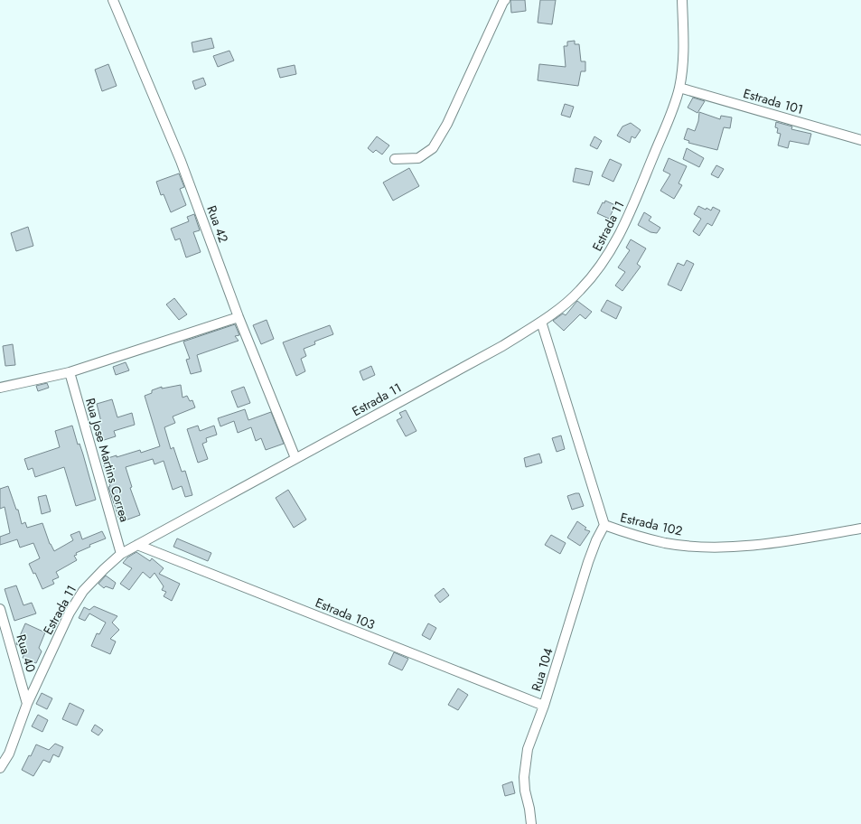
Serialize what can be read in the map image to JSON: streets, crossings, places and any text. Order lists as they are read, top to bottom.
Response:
{
  "streets": {
    "street": [
      "Estrada 101",
      "Rua 42",
      "Estrada 11",
      "Rua Jose Martins Correa",
      "Estrada 102",
      "Estrada 103",
      "Rua 40",
      "Rua 104"
    ]
  },
  "crossings": [
    ["Estrada 101", "Estrada 11"],
    ["Rua 42", "Estrada 11"],
    ["Estrada 11", "Rua Jose Martins Correa"],
    ["Estrada 11", "Estrada 102"],
    ["Estrada 11", "Estrada 103"],
    ["Estrada 11", "Rua 40"],
    ["Estrada 102", "Rua 104"],
    ["Estrada 103", "Rua 104"]
  ]
}
